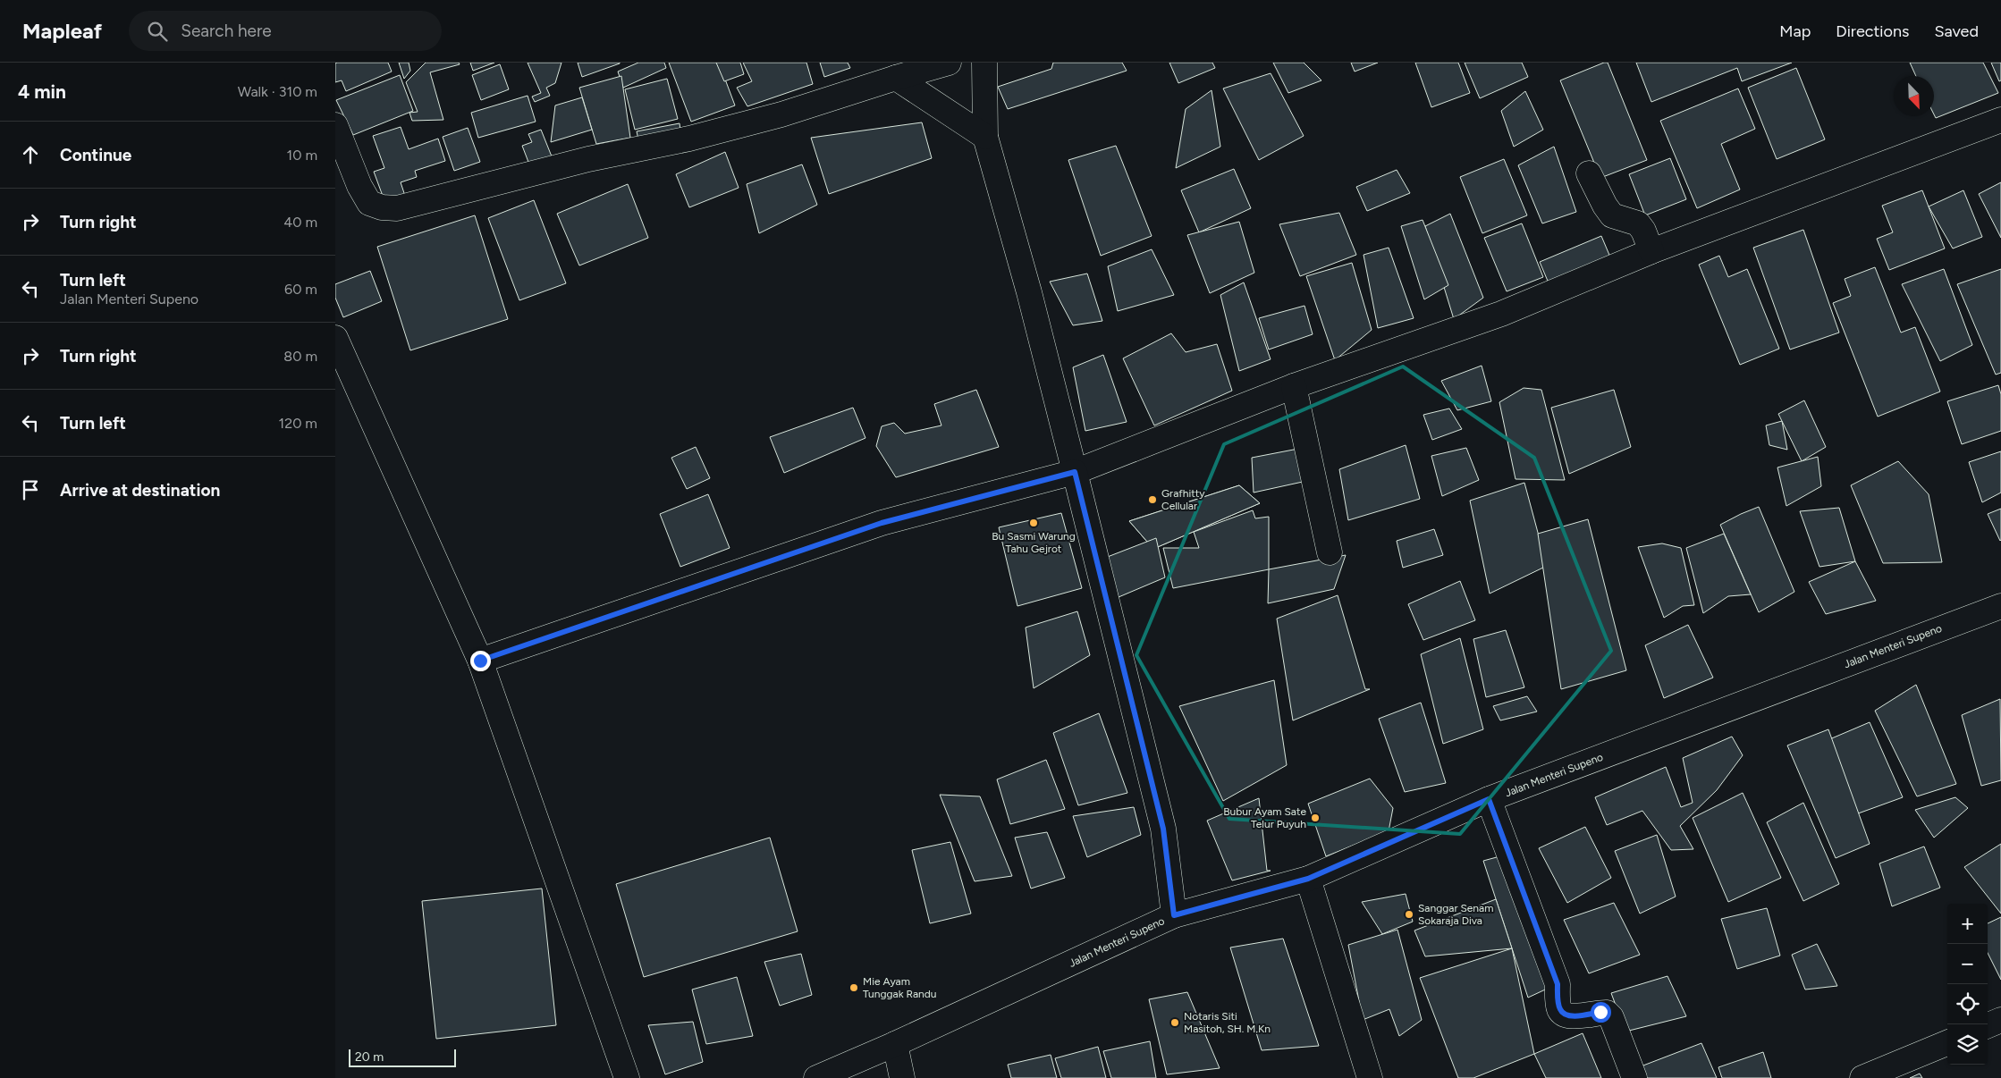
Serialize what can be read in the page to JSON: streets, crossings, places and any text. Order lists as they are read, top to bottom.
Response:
{
  "streets": {
    "street": ["Jalan Menteri Supeno"]
  },
  "places": [
    "Grafhitty Cellular",
    "Bu Sasmi Warung Tahu Gejrot",
    "Bubur Ayam Sate Telur Puyuh",
    "Sanggar Senam Sokaraja Diva",
    "Mie Ayam Tunggak Randu",
    "Notaris Siti Masitoh, SH. M.Kn"
  ],
  "scale_bar": "20 m",
  "north": "bottom right",
  "page": {
    "header": "Mapleaf",
    "search": "Search here",
    "nav": ["Map", "Directions", "Saved"],
    "heading": ["4 min", "Walk · 310 m"],
    "list": [
      ["Continue", "10 m"],
      ["Turn right", "40 m"],
      ["Turn left", "Jalan Menteri Supeno", "60 m"],
      ["Turn right", "80 m"],
      ["Turn left", "120 m"],
      "Arrive at destination"
    ],
    "map_buttons": ["+", "−"],
    "scale": "20 m"
  }
}
